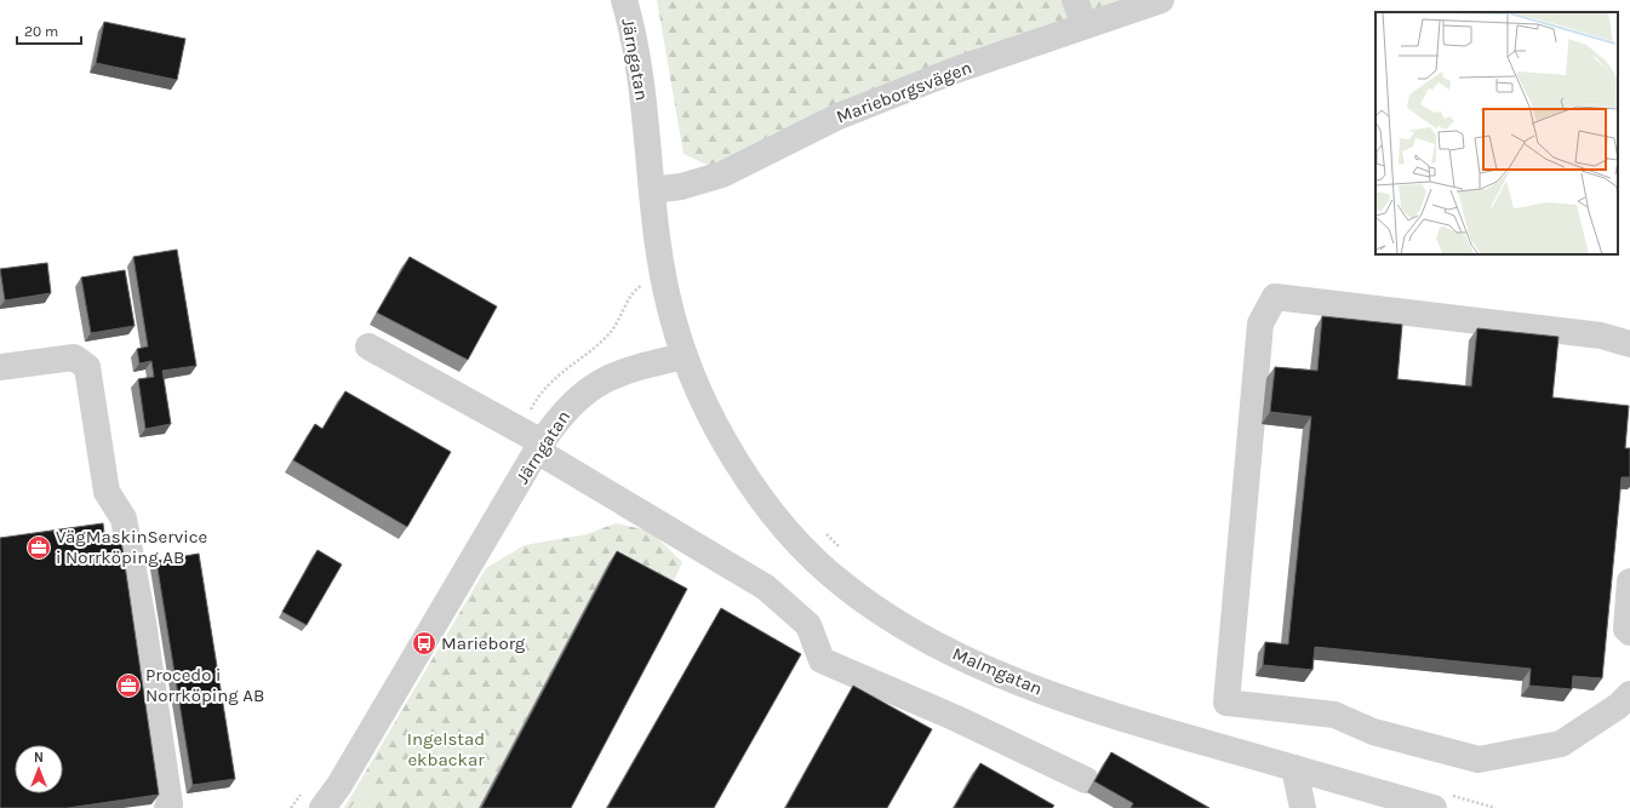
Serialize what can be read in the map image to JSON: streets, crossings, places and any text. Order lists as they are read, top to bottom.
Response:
{
  "streets": {
    "street": ["Järngatan", "Marieborgsvägen", "Malmgatan"]
  },
  "crossings": [
    ["Järngatan", "Marieborgsvägen"],
    ["Järngatan", "Malmgatan"]
  ],
  "parks": ["Ingelstad ekbackar"],
  "places": {
    "office": ["VägMaskinService i Norrköping AB", "Procedo i Norrköping AB"],
    "bus stop": ["Marieborg"]
  },
  "scale_bar": "20 m",
  "north": "top"
}
